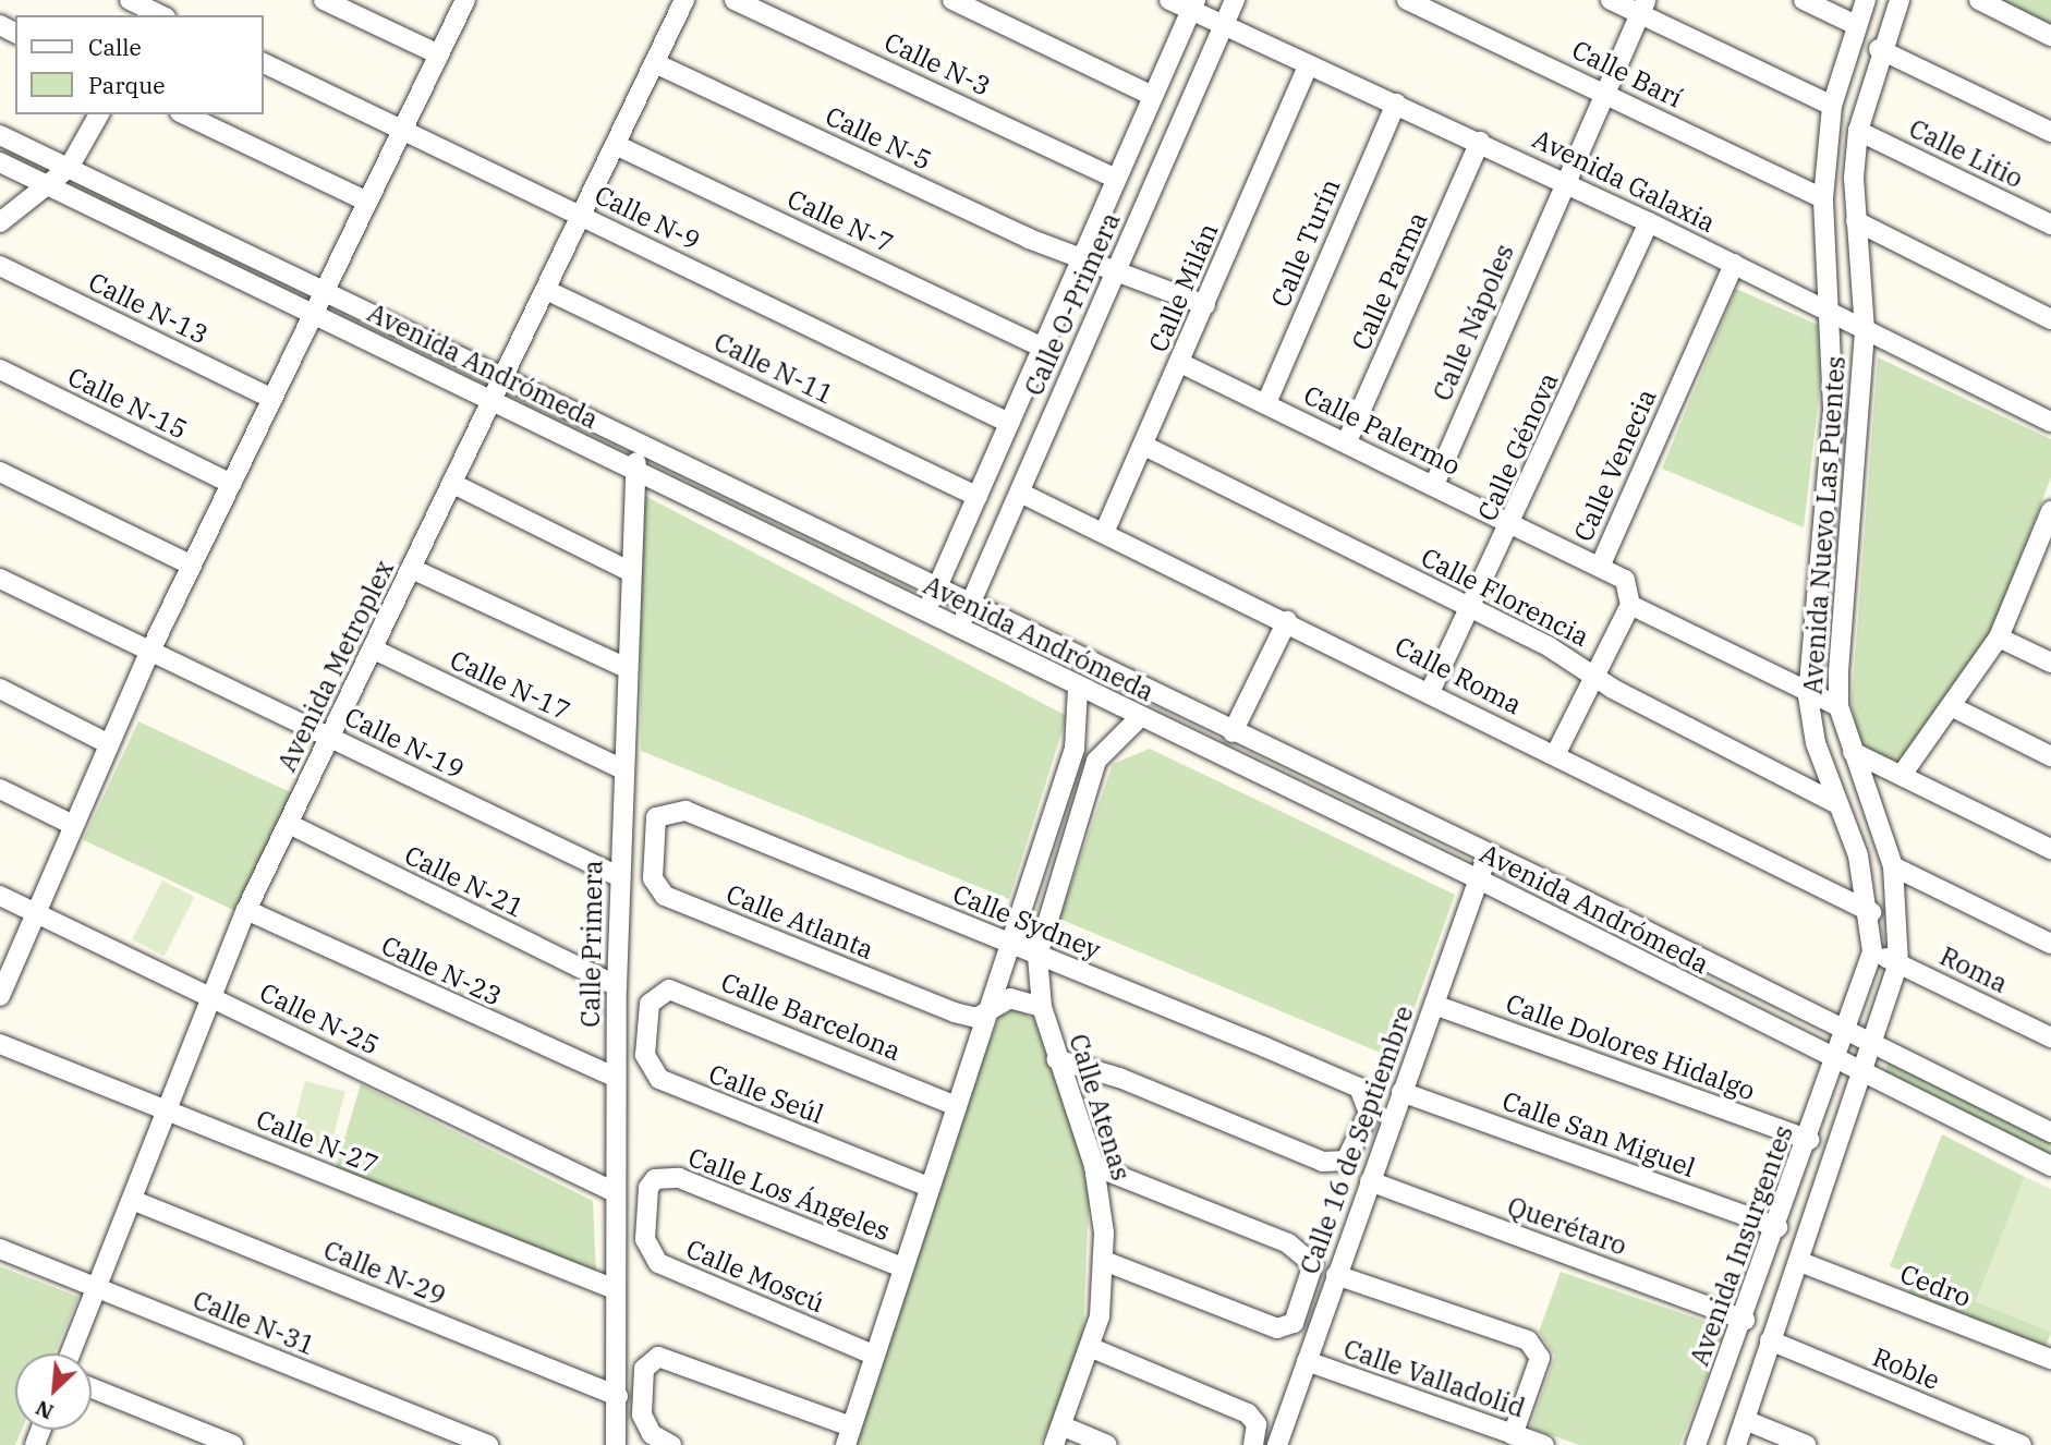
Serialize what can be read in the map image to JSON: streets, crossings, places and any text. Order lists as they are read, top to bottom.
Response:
{
  "streets": {
    "street": [
      "Calle N-3",
      "Calle Barí",
      "Calle N-5",
      "Calle Litio",
      "Avenida Galaxia",
      "Calle N-9",
      "Calle N-7",
      "Calle Turín",
      "Calle Parma",
      "Calle Milán",
      "Calle O-Primera",
      "Calle N-13",
      "Calle Nápoles",
      "Avenida Andrómeda",
      "Calle N-11",
      "Calle N-15",
      "Calle Palermo",
      "Calle Génova",
      "Calle Venecia",
      "Avenida Nuevo Las Puentes",
      "Calle Florencia",
      "Avenida Metroplex",
      "Calle Roma",
      "Calle N-17",
      "Calle N-19",
      "Calle N-21",
      "Calle Atlanta",
      "Calle Sydney",
      "Calle Primera",
      "Roma",
      "Calle N-23",
      "Calle Barcelona",
      "Calle N-25",
      "Calle Dolores Hidalgo",
      "Calle Seúl",
      "Calle Atenas",
      "Calle San Miguel",
      "Calle 16 de Septiembre",
      "Calle N-27",
      "Calle Los Ángeles",
      "Querétaro",
      "Avenida Insurgentes",
      "Calle N-29",
      "Calle Moscú",
      "Cedro",
      "Calle N-31",
      "Roble",
      "Calle Valladolid"
    ]
  },
  "crossings": [
    ["Calle N-3", "Calle O-Primera"],
    ["Calle Barí", "Calle Nápoles"],
    ["Calle Barí", "Avenida Nuevo Las Puentes"],
    ["Calle N-5", "Calle Milán"],
    ["Calle N-5", "Calle O-Primera"],
    ["Calle N-5", "Avenida Metroplex"],
    ["Calle Litio", "Avenida Nuevo Las Puentes"],
    ["Avenida Galaxia", "Calle Turín"],
    ["Avenida Galaxia", "Calle Parma"],
    ["Avenida Galaxia", "Calle Milán"],
    ["Avenida Galaxia", "Calle O-Primera"],
    ["Avenida Galaxia", "Calle Nápoles"],
    ["Avenida Galaxia", "Calle Génova"],
    ["Avenida Galaxia", "Calle Venecia"],
    ["Avenida Galaxia", "Avenida Nuevo Las Puentes"],
    ["Calle N-9", "Calle O-Primera"],
    ["Calle N-9", "Avenida Metroplex"],
    ["Calle N-7", "Calle O-Primera"],
    ["Calle N-7", "Avenida Metroplex"],
    ["Calle Turín", "Calle Palermo"],
    ["Calle Parma", "Calle Palermo"],
    ["Calle Milán", "Calle Palermo"],
    ["Calle Milán", "Calle Florencia"],
    ["Calle Milán", "Calle Roma"],
    ["Calle O-Primera", "Avenida Andrómeda"],
    ["Calle O-Primera", "Calle N-11"],
    ["Calle O-Primera", "Calle Roma"],
    ["Calle Nápoles", "Calle Palermo"],
    ["Avenida Andrómeda", "Avenida Nuevo Las Puentes"],
    ["Avenida Andrómeda", "Avenida Metroplex"],
    ["Avenida Andrómeda", "Calle Primera"],
    ["Avenida Andrómeda", "Calle Atenas"],
    ["Avenida Andrómeda", "Calle 16 de Septiembre"],
    ["Avenida Andrómeda", "Avenida Insurgentes"],
    ["Calle N-11", "Avenida Metroplex"],
    ["Calle Palermo", "Calle Génova"],
    ["Calle Palermo", "Calle Venecia"],
    ["Calle Génova", "Calle Florencia"],
    ["Calle Génova", "Calle Roma"],
    ["Avenida Nuevo Las Puentes", "Calle Florencia"],
    ["Avenida Nuevo Las Puentes", "Calle Roma"],
    ["Avenida Nuevo Las Puentes", "Roma"],
    ["Avenida Nuevo Las Puentes", "Avenida Insurgentes"],
    ["Avenida Metroplex", "Calle N-17"],
    ["Avenida Metroplex", "Calle N-19"],
    ["Avenida Metroplex", "Calle N-21"],
    ["Avenida Metroplex", "Calle N-23"],
    ["Avenida Metroplex", "Calle N-25"],
    ["Avenida Metroplex", "Calle N-27"],
    ["Avenida Metroplex", "Calle N-29"],
    ["Avenida Metroplex", "Calle N-31"],
    ["Calle N-17", "Calle Primera"],
    ["Calle N-19", "Calle Primera"],
    ["Calle N-21", "Calle Primera"],
    ["Calle Atlanta", "Calle Sydney"],
    ["Calle Atlanta", "Calle Atenas"],
    ["Calle Sydney", "Calle Atenas"],
    ["Calle Primera", "Calle N-23"],
    ["Calle Primera", "Calle N-25"],
    ["Calle Primera", "Calle N-27"],
    ["Calle Primera", "Calle N-29"],
    ["Calle Barcelona", "Calle Seúl"],
    ["Calle Dolores Hidalgo", "Calle 16 de Septiembre"],
    ["Calle Dolores Hidalgo", "Avenida Insurgentes"],
    ["Calle San Miguel", "Calle 16 de Septiembre"],
    ["Calle San Miguel", "Avenida Insurgentes"],
    ["Calle 16 de Septiembre", "Querétaro"],
    ["Calle 16 de Septiembre", "Calle Valladolid"],
    ["Calle Los Ángeles", "Calle Moscú"],
    ["Querétaro", "Avenida Insurgentes"]
  ],
  "legend": ["Calle", "Parque"],
  "north": "bottom left"
}
